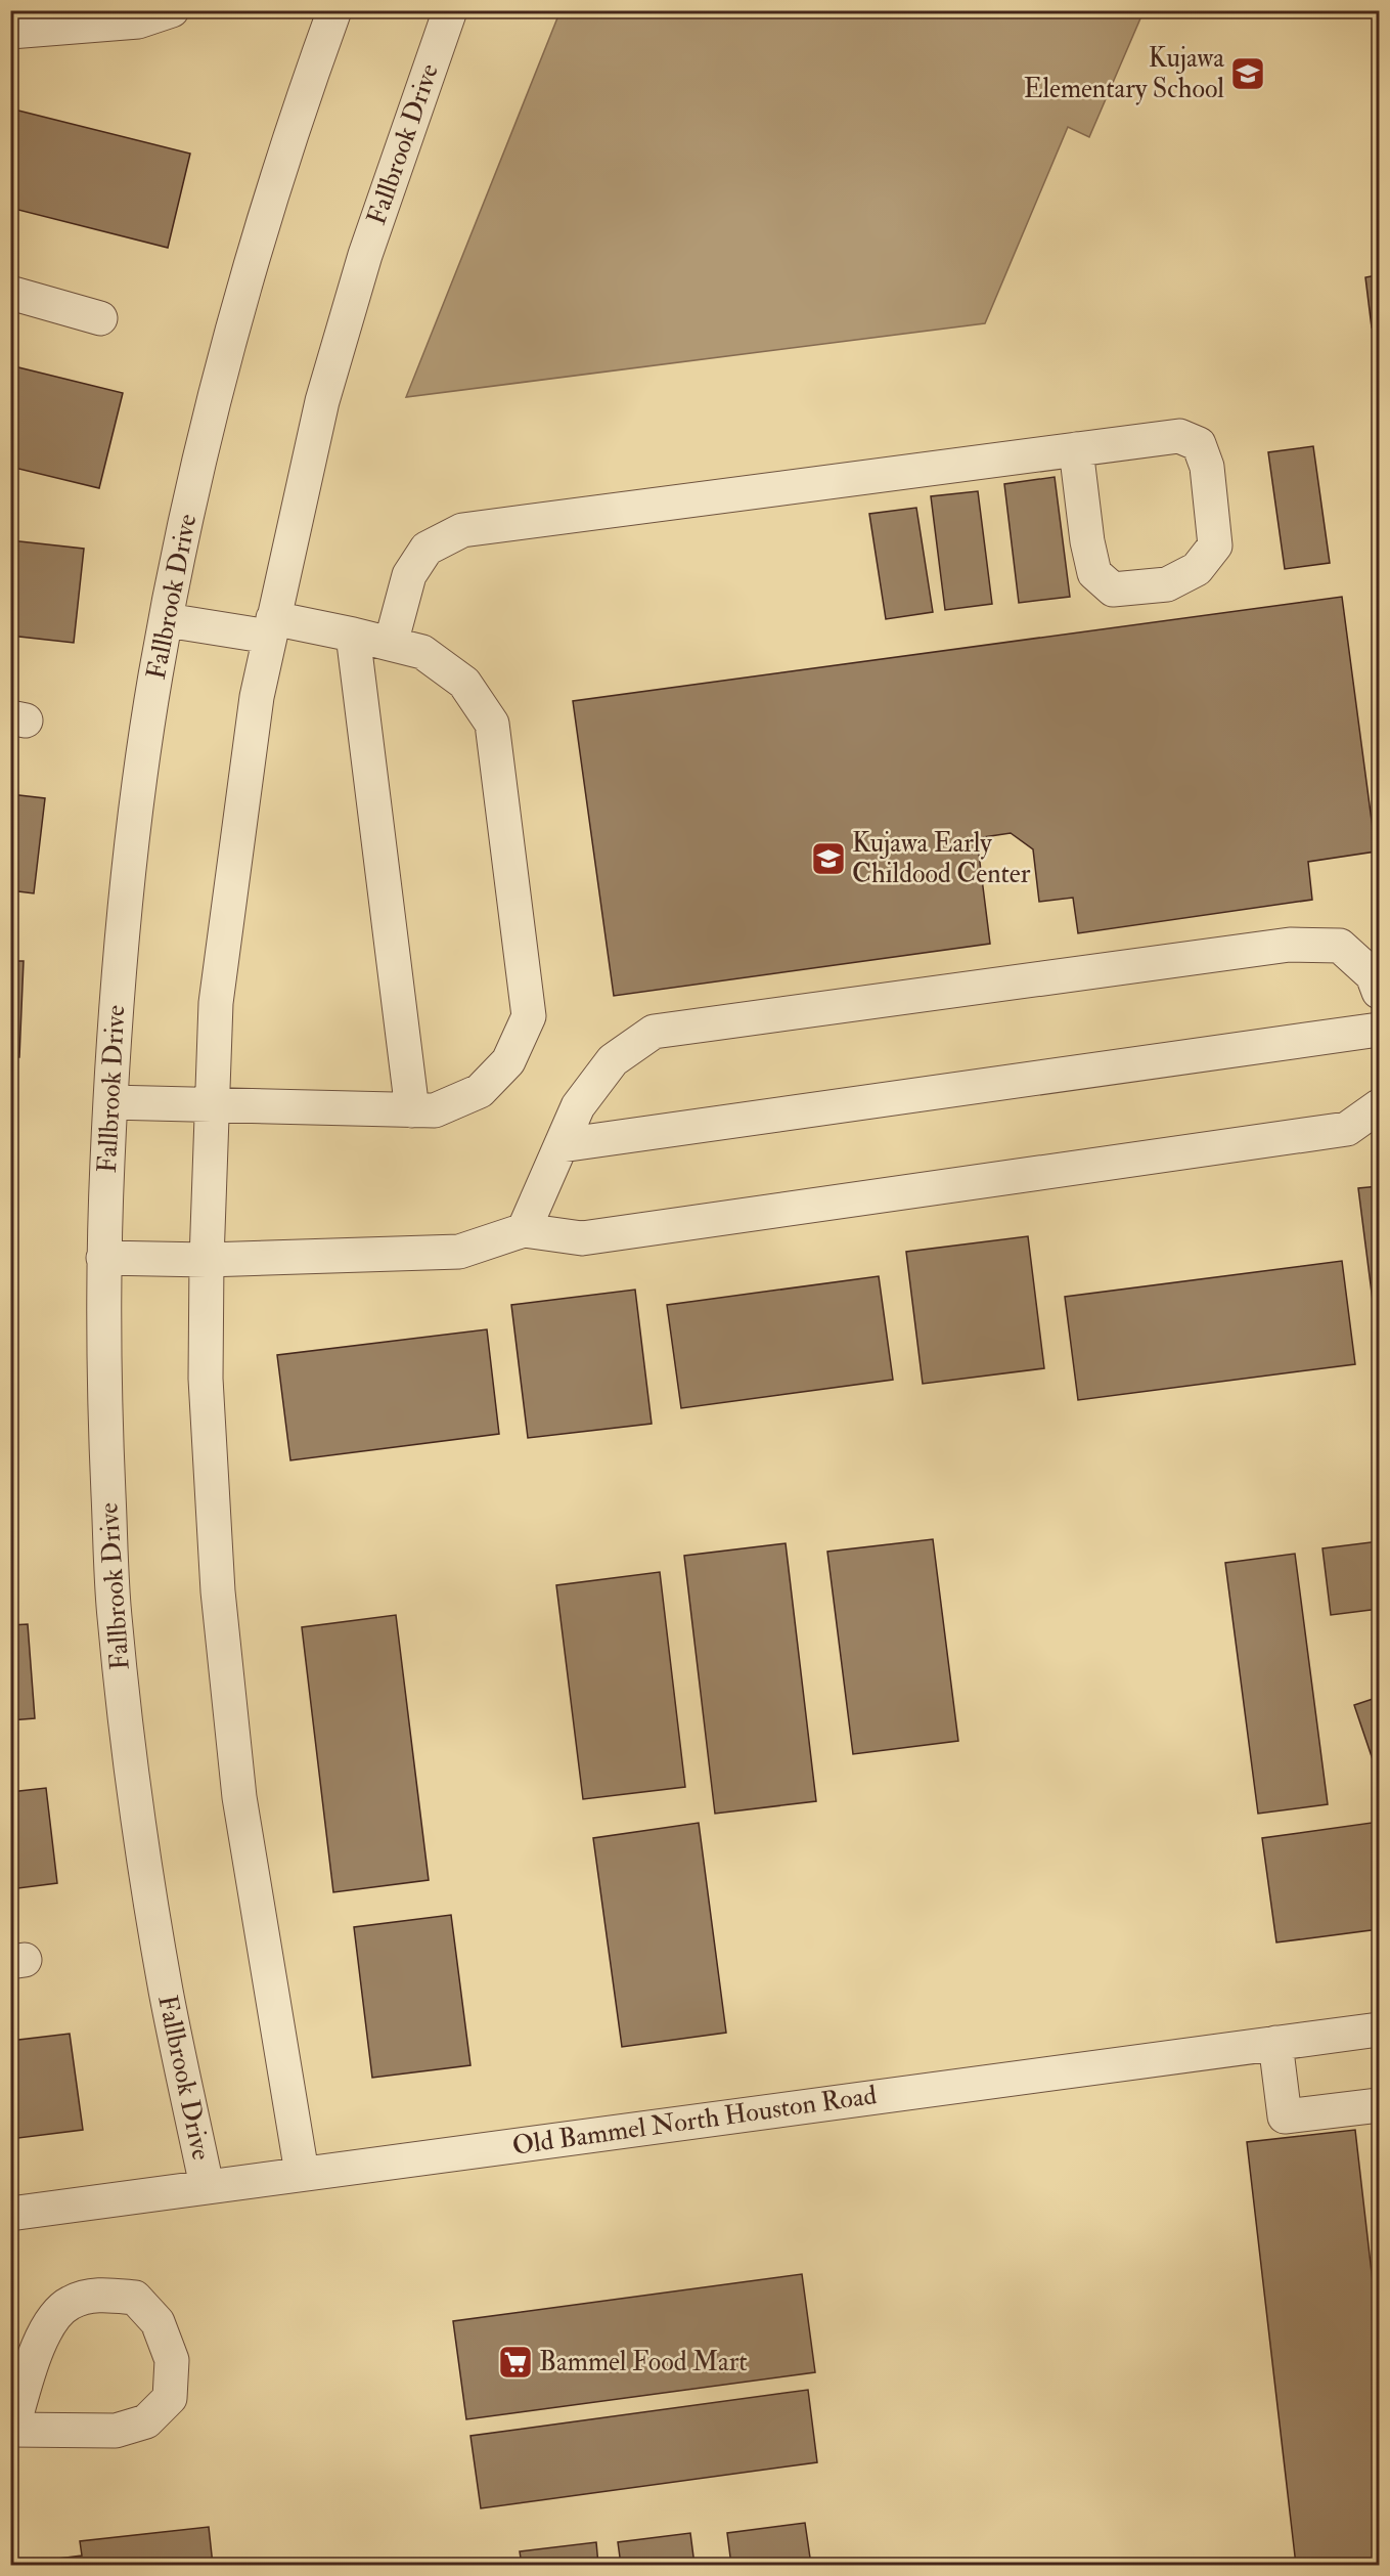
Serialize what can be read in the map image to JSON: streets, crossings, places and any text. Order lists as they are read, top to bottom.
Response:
{
  "streets": {
    "street": ["Fallbrook Drive", "Old Bammel North Houston Road"]
  },
  "crossings": [
    ["Fallbrook Drive", "Old Bammel North Houston Road"]
  ],
  "places": {
    "school or university": ["Kujawa Elementary School", "Kujawa Early Childood Center"],
    "supermarket": ["Bammel Food Mart"]
  }
}
